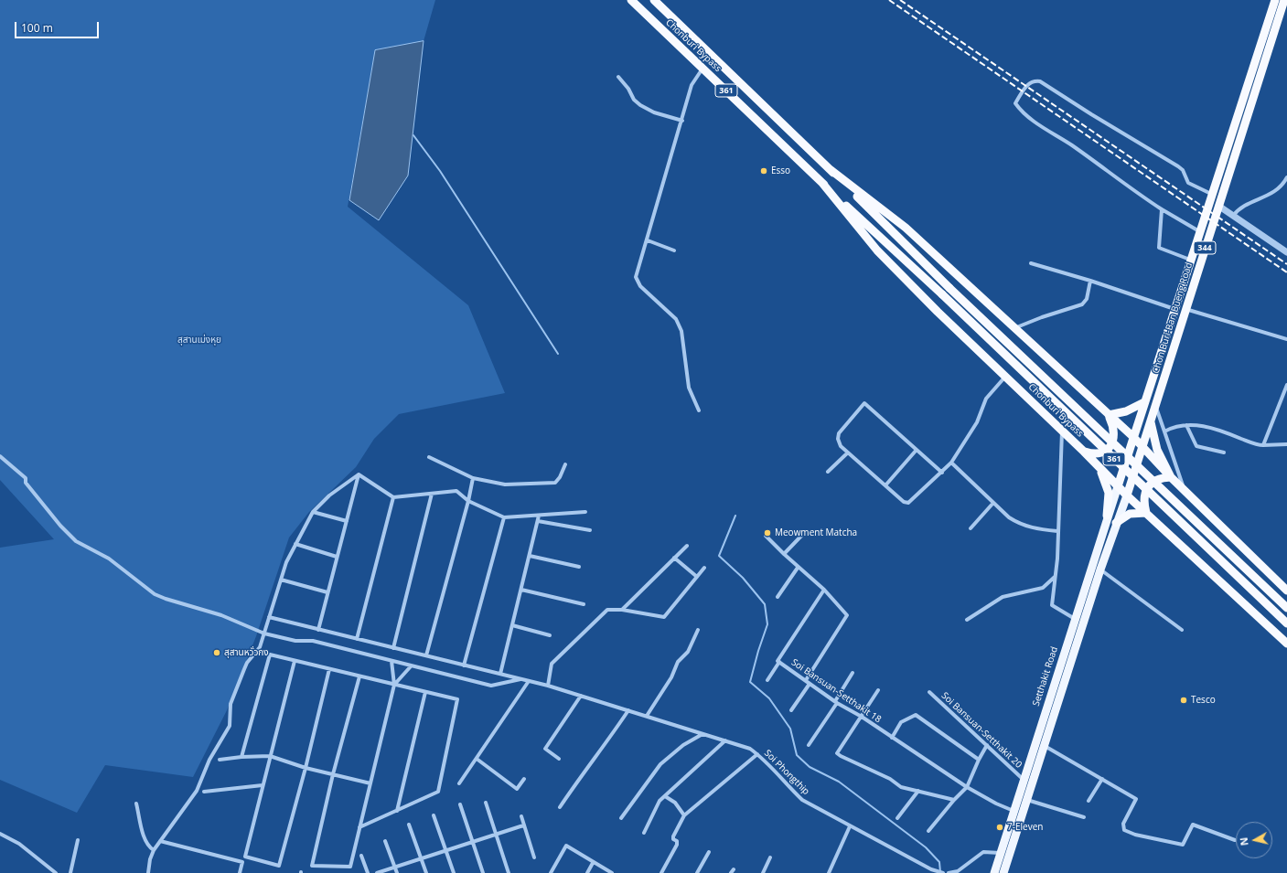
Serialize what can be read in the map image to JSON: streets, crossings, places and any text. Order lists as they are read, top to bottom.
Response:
{
  "streets": {
    "highway": [
      "Chonburi Bypass",
      "361",
      "344",
      "Chon Buri-Ban Bueng Road"
    ],
    "main road": ["Setthakit Road"],
    "street": ["Soi Bansuan-Setthakit 18", "Soi Bansuan-Setthakit 20", "Soi Phongthip"]
  },
  "crossings": [
    ["Chonburi Bypass", "Chon Buri-Ban Bueng Road"],
    ["Chonburi Bypass", "Setthakit Road"],
    ["Chon Buri-Ban Bueng Road", "Setthakit Road"],
    ["Setthakit Road", "Soi Bansuan-Setthakit 18"],
    ["Setthakit Road", "Soi Bansuan-Setthakit 20"]
  ],
  "parks": ["สุสานเม่งหุย"],
  "places": [
    "Esso",
    "Meowment Matcha",
    "สุสานหวั่วกง",
    "Tesco",
    "7-Eleven"
  ],
  "scale_bar": "100 m",
  "north": "left"
}
